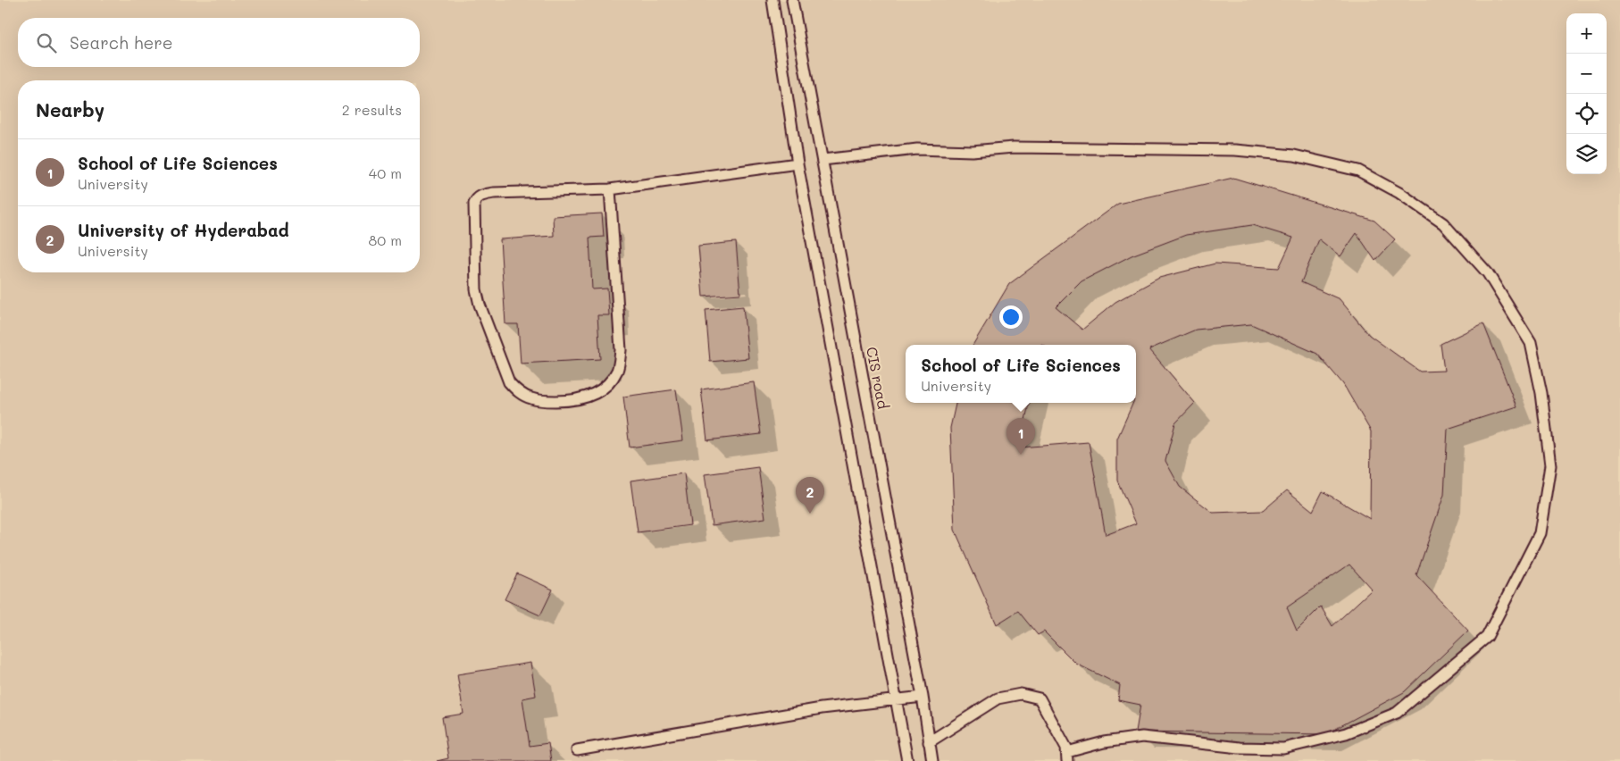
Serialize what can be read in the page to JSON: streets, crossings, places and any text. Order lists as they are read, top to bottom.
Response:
{
  "streets": {
    "lane": ["CIS road"]
  },
  "page": {
    "map_buttons": ["+", "−"],
    "search": "Search here",
    "heading": ["Nearby", "2 results"],
    "list": [
      {
        "mark": "1",
        "name": "School of Life Sciences",
        "note": "University",
        "value": "40 m"
      },
      {
        "mark": "2",
        "name": "University of Hyderabad",
        "note": "University",
        "value": "80 m"
      }
    ],
    "popup": ["School of Life Sciences", "University"],
    "pins": ["1", "2"]
  }
}
